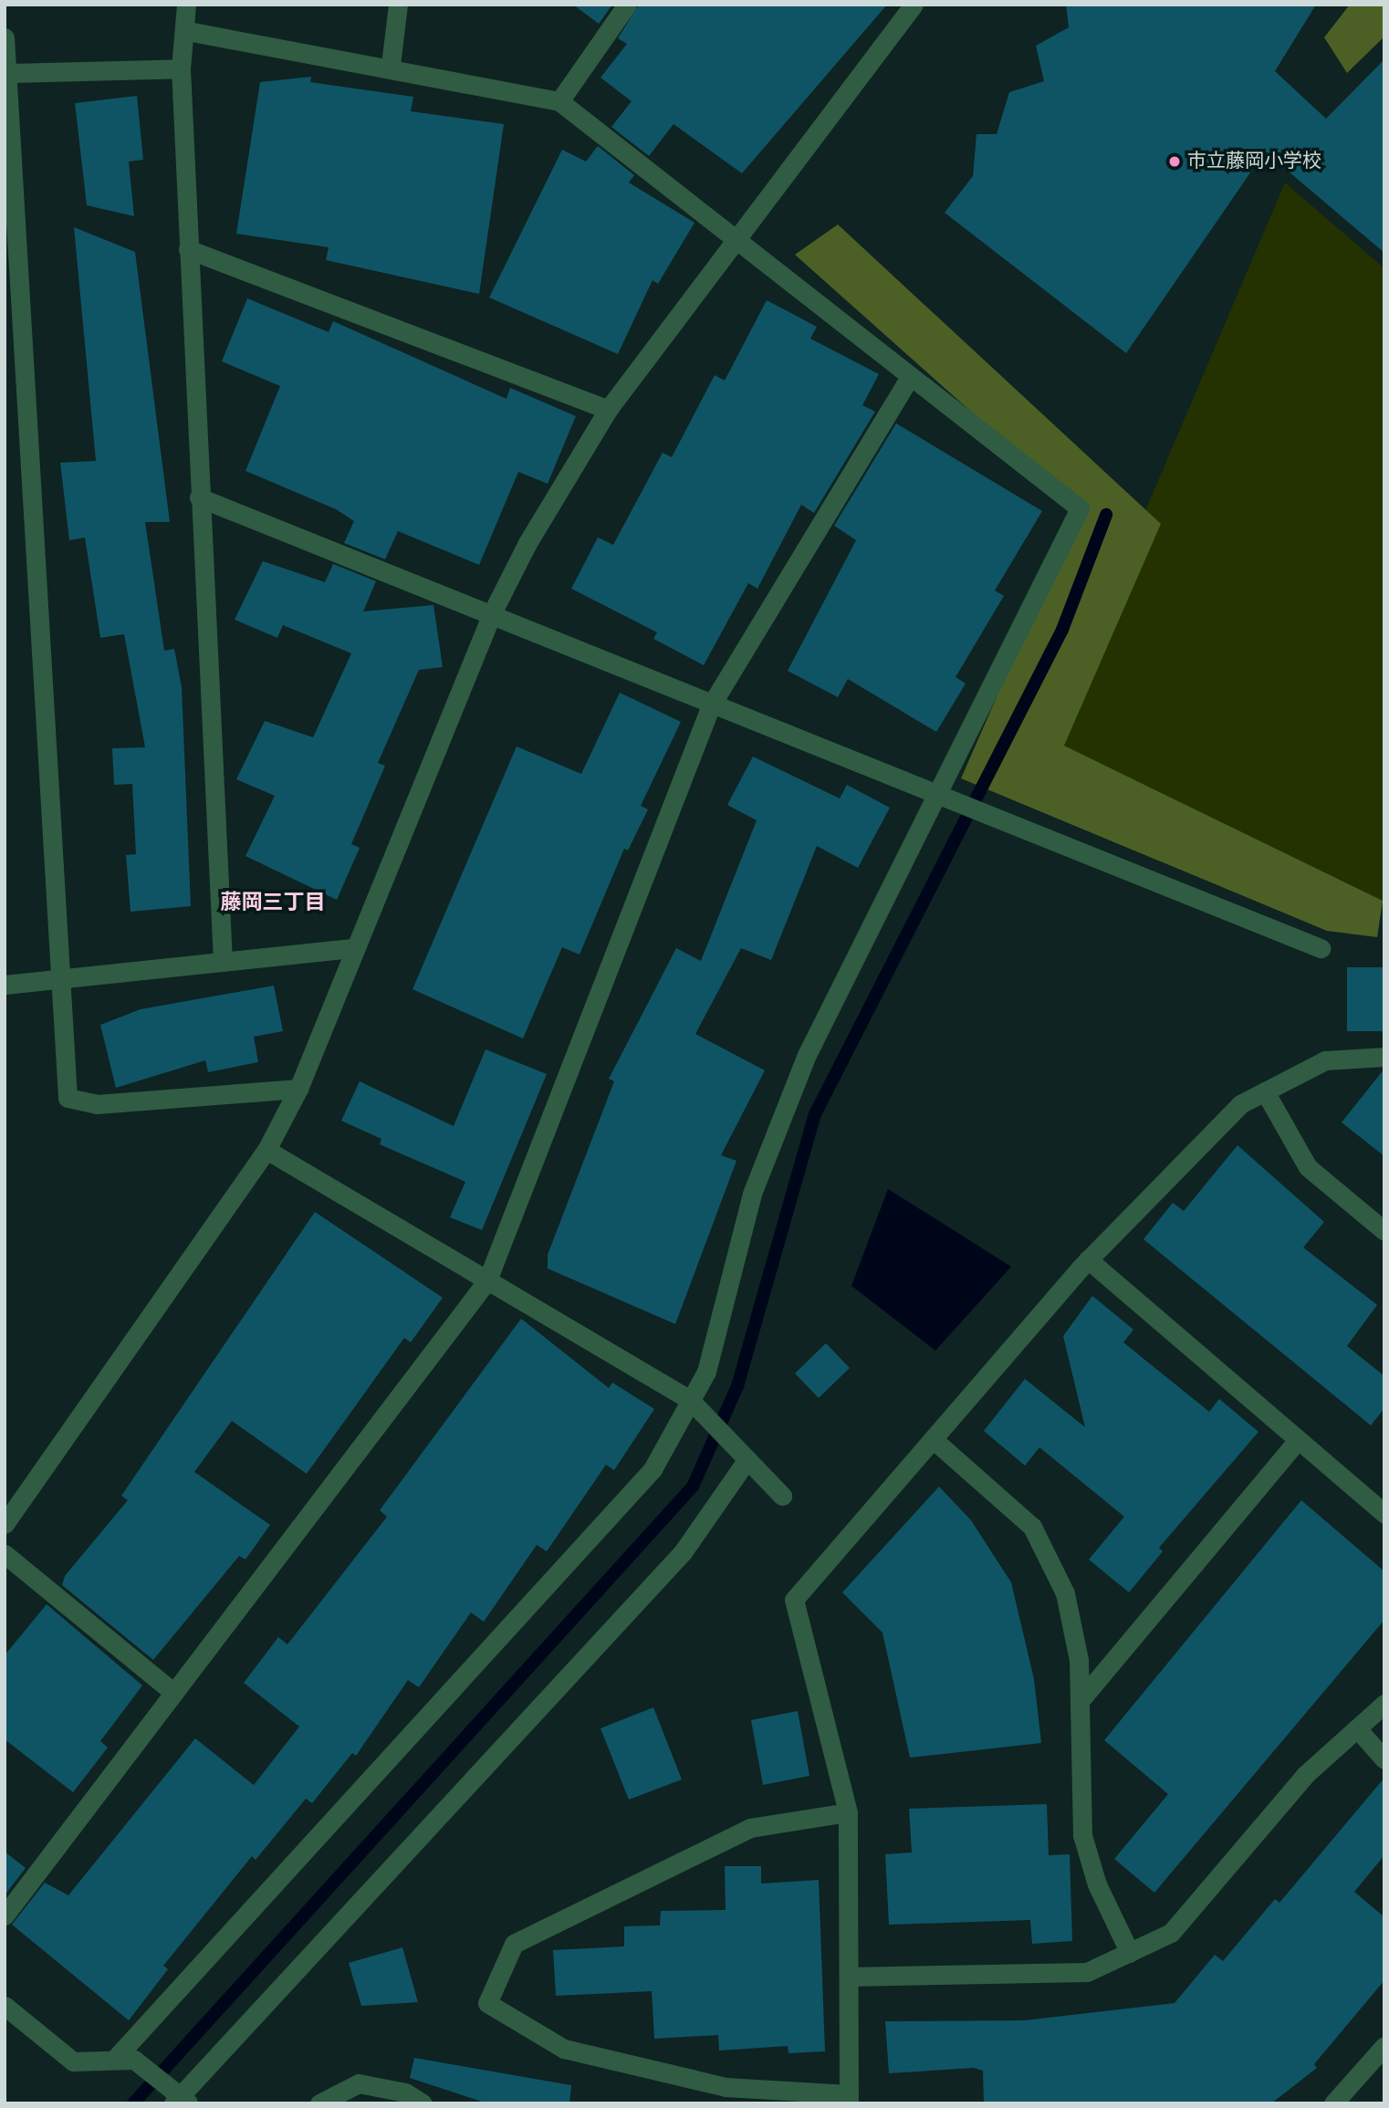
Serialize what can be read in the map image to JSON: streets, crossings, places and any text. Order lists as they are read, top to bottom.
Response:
{
  "districts": ["藤岡三丁目"],
  "places": ["市立藤岡小学校"]
}
